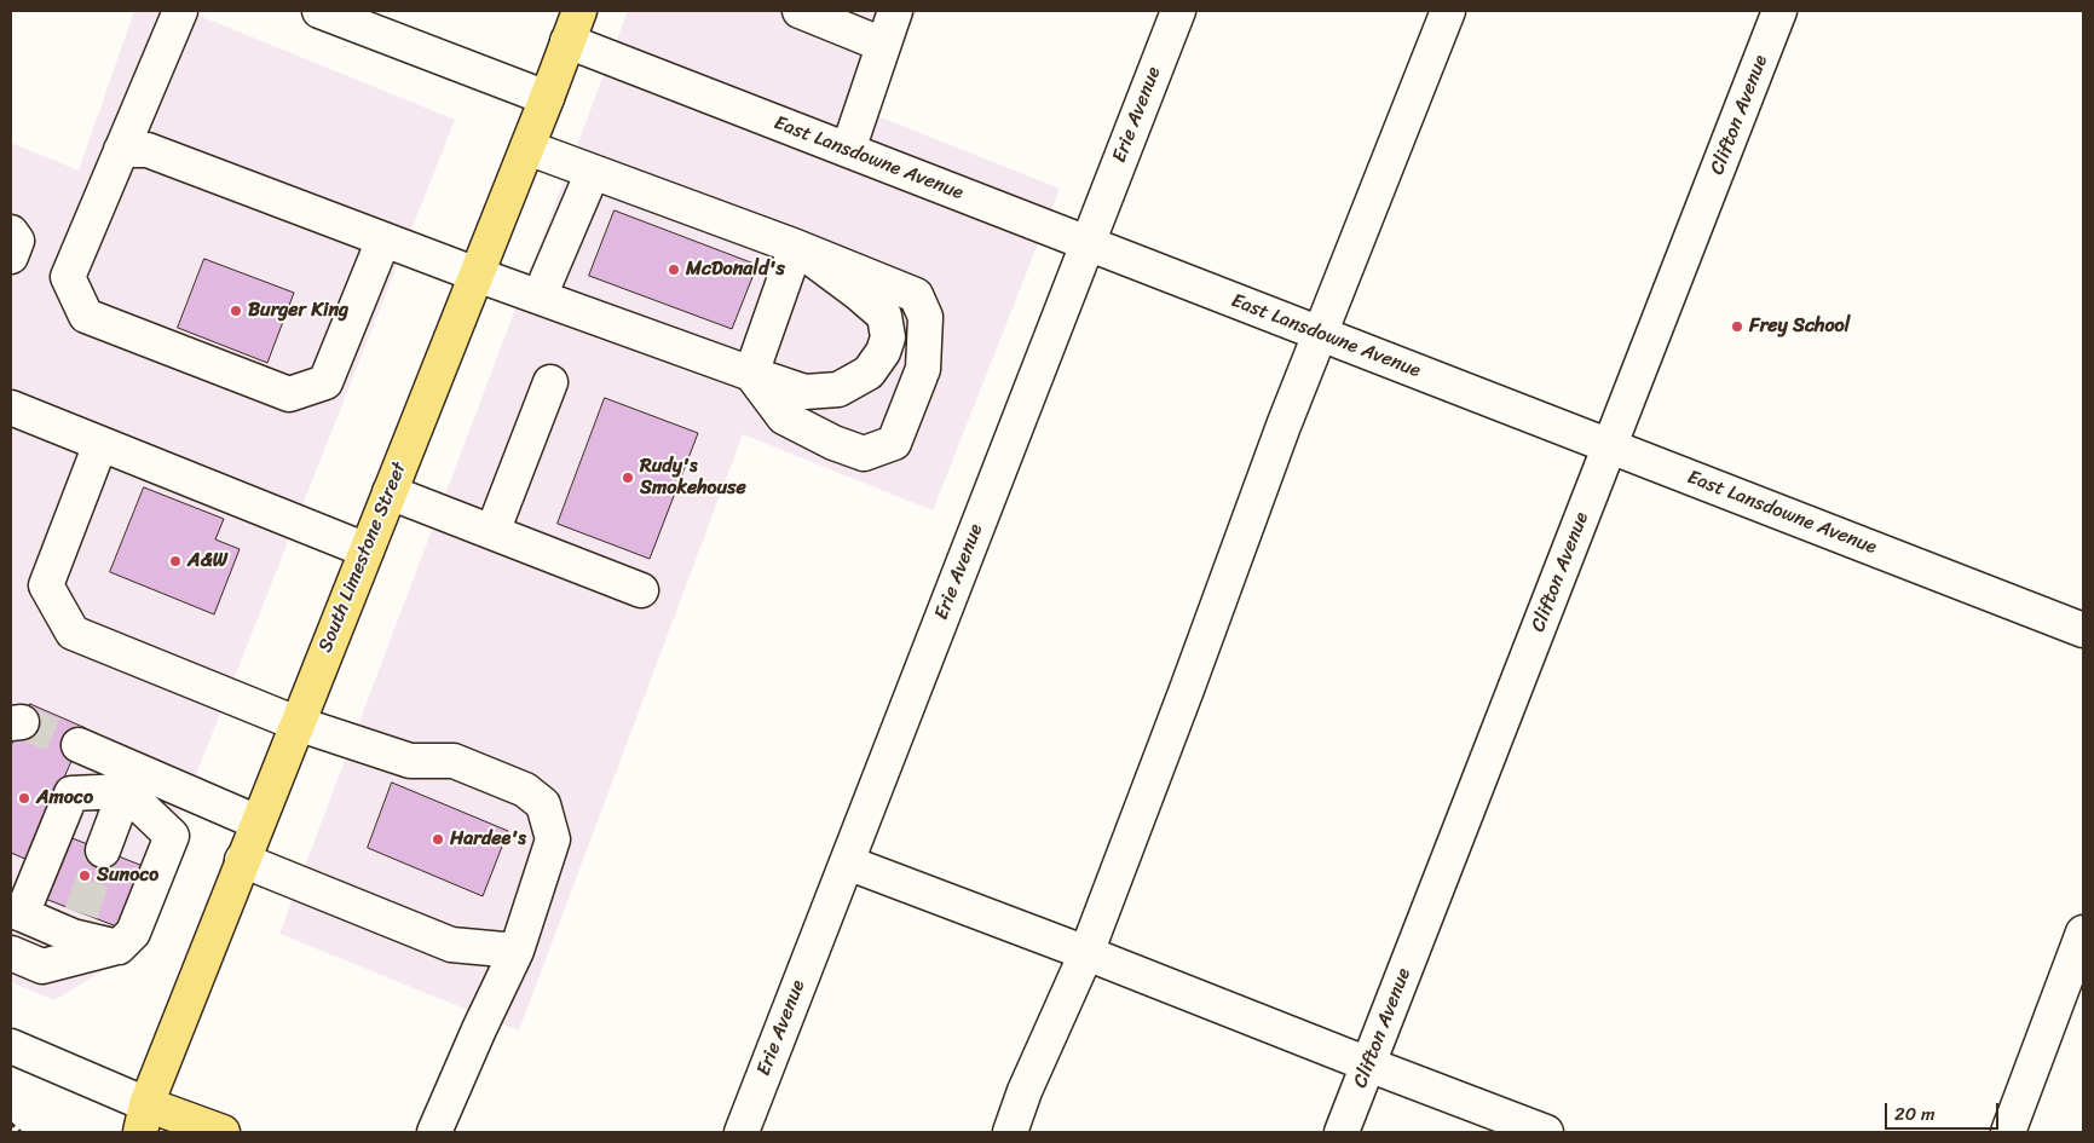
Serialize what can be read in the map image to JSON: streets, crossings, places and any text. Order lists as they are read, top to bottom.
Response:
{
  "streets": {
    "main road": ["South Limestone Street"],
    "street": ["Erie Avenue", "Clifton Avenue", "East Lansdowne Avenue"]
  },
  "crossings": [
    ["Erie Avenue", "East Lansdowne Avenue"],
    ["Clifton Avenue", "East Lansdowne Avenue"],
    ["East Lansdowne Avenue", "South Limestone Street"]
  ],
  "places": [
    "McDonald's",
    "Burger King",
    "Frey School",
    "Rudy's Smokehouse",
    "A&W",
    "Amoco",
    "Hardee's",
    "Sunoco"
  ],
  "scale_bar": "20 m"
}
